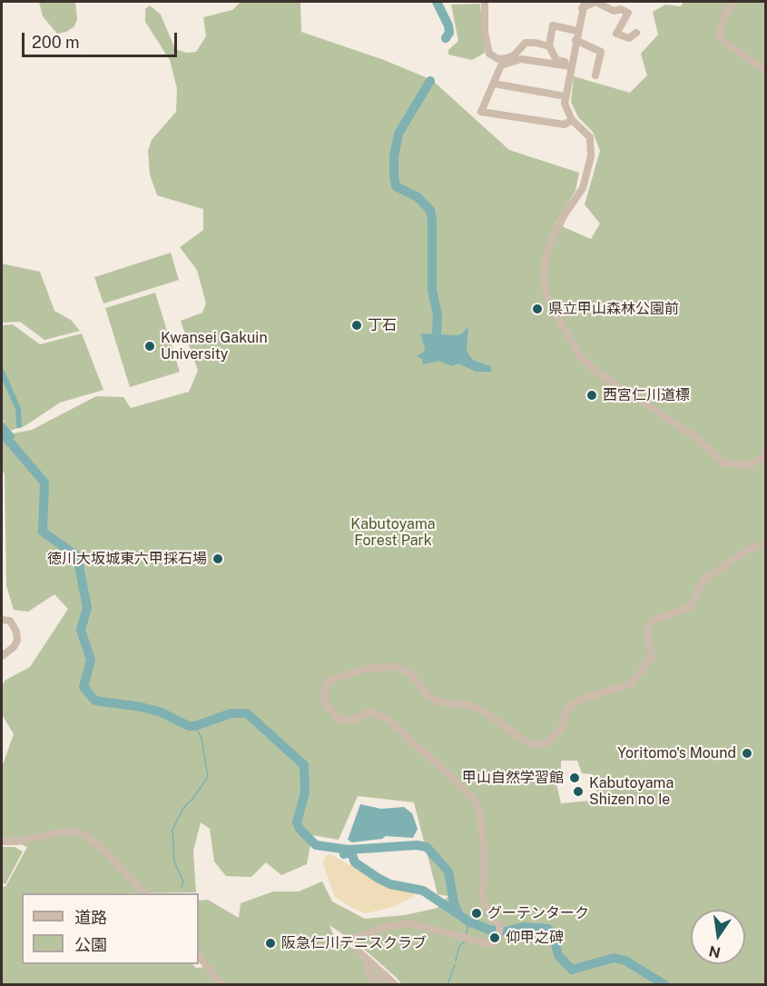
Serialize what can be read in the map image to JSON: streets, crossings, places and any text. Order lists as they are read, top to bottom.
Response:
{
  "parks": ["Kabutoyama Forest Park"],
  "places": [
    "県立甲山森林公園前",
    "丁石",
    "Kwansei Gakuin University",
    "西宮仁川道標",
    "徳川大坂城東六甲採石場",
    "Yoritomo's Mound",
    "甲山自然学習館",
    "Kabutoyama Shizen no Ie",
    "グーテンターク",
    "仰甲之碑",
    "阪急仁川テニスクラブ"
  ],
  "legend": ["道路", "公園"],
  "scale_bar": "200 m",
  "north": "bottom"
}
